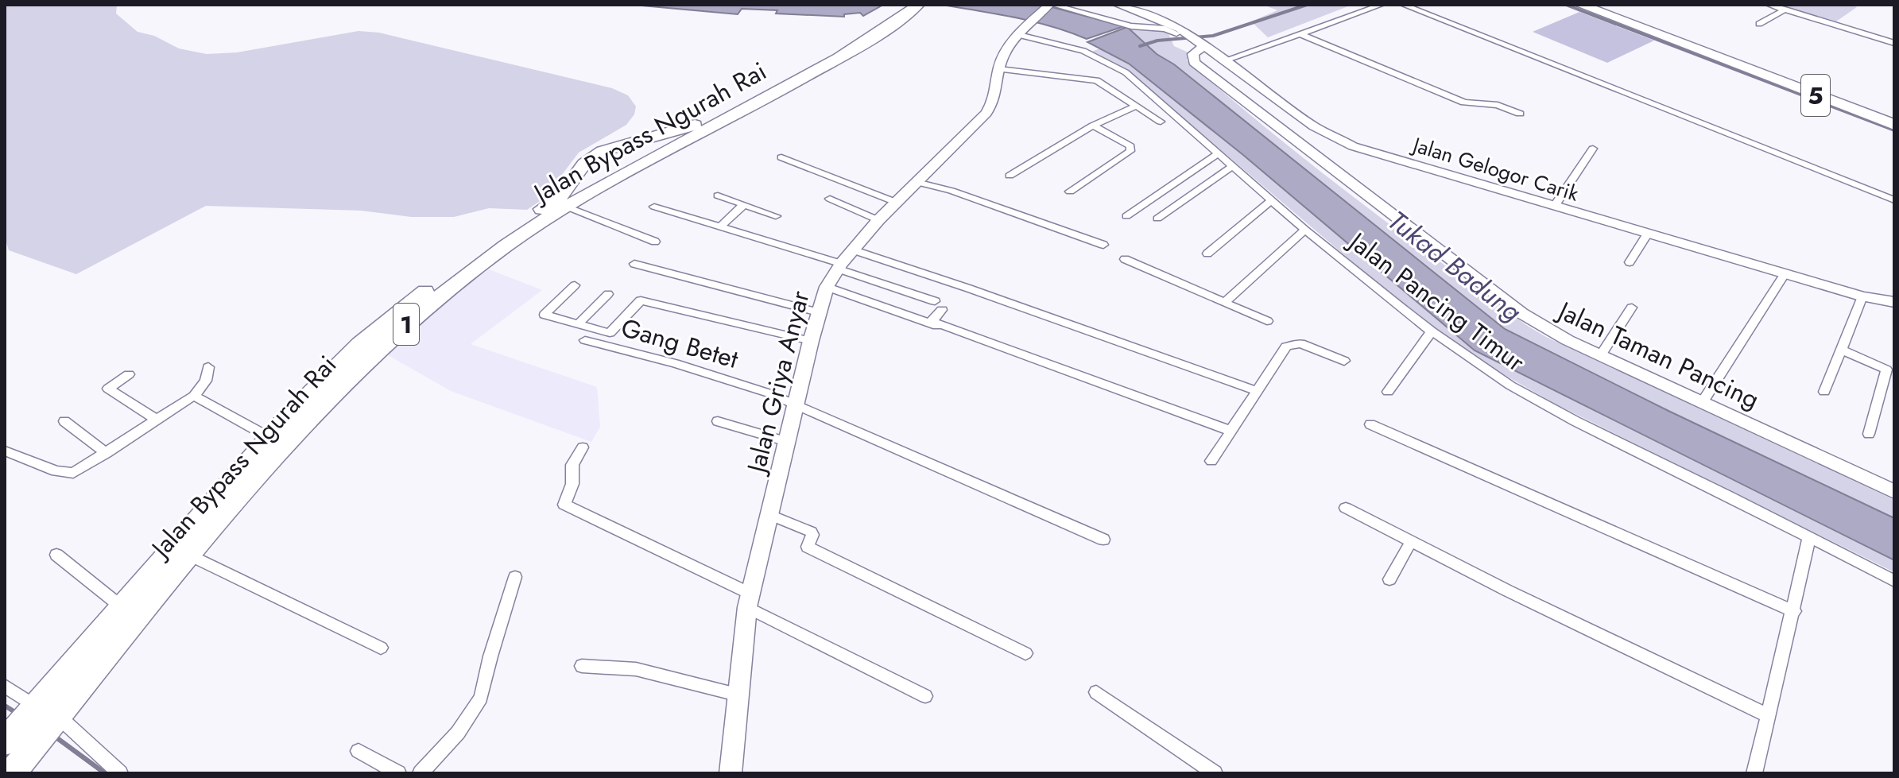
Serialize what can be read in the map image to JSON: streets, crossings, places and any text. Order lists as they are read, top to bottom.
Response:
{
  "streets": {
    "highway": ["5", "Jalan Bypass Ngurah Rai", "1"],
    "street": [
      "Jalan Gelogor Carik",
      "Jalan Pancing Timur",
      "Gang Betet",
      "Jalan Taman Pancing",
      "Jalan Griya Anyar"
    ]
  },
  "crossings": [
    ["Jalan Gelogor Carik", "Jalan Taman Pancing"],
    ["Jalan Pancing Timur", "Jalan Griya Anyar"],
    ["Gang Betet", "Jalan Griya Anyar"]
  ],
  "water": ["Tukad Badung"]
}
